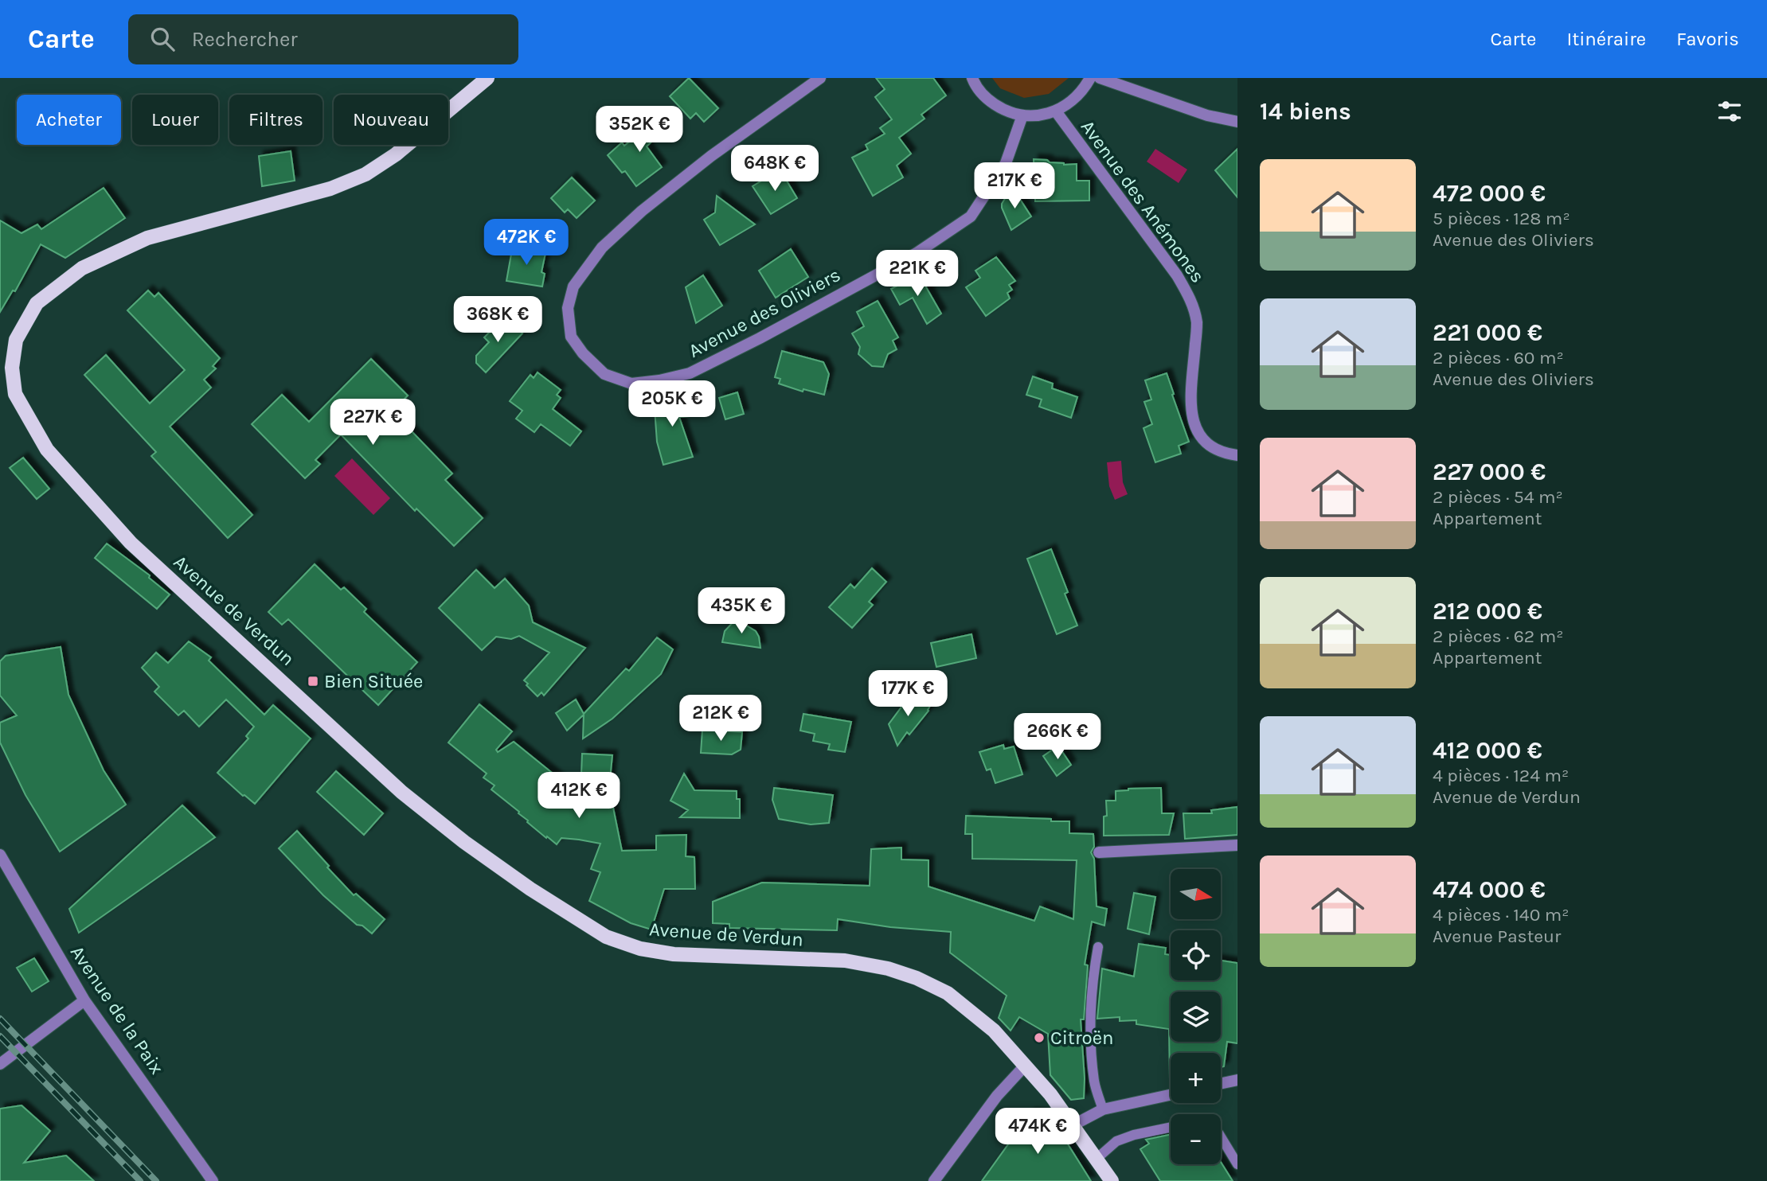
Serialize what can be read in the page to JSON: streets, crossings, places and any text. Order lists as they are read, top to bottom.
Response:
{
  "streets": {
    "main road": ["Avenue de Verdun"],
    "street": ["Avenue des Anémones", "Avenue des Oliviers", "Avenue de la Paix"]
  },
  "places": {
    "transit": ["Bien Située"],
    "other": ["Citroën"]
  },
  "north": "right",
  "page": {
    "header": "Carte",
    "search": "Rechercher",
    "nav": ["Carte", "Itinéraire", "Favoris"],
    "heading": "14 biens",
    "chip": [
      "Acheter",
      "Louer",
      "Filtres",
      "Nouveau"
    ],
    "price": [
      "352K €",
      "648K €",
      "217K €",
      "472K €",
      "221K €",
      "368K €",
      "205K €",
      "227K €",
      "435K €",
      "177K €",
      "212K €",
      "266K €",
      "412K €",
      "474K €"
    ],
    "list": [
      {
        "name": "472 000 €",
        "note": "5 pièces · 128 m² · Avenue des Oliviers"
      },
      {
        "name": "221 000 €",
        "note": "2 pièces · 60 m² · Avenue des Oliviers"
      },
      {
        "name": "227 000 €",
        "note": "2 pièces · 54 m² · Appartement"
      },
      {
        "name": "212 000 €",
        "note": "2 pièces · 62 m² · Appartement"
      },
      {
        "name": "412 000 €",
        "note": "4 pièces · 124 m² · Avenue de Verdun"
      },
      {
        "name": "474 000 €",
        "note": "4 pièces · 140 m² · Avenue Pasteur"
      }
    ],
    "map_buttons": ["+", "−"]
  }
}
